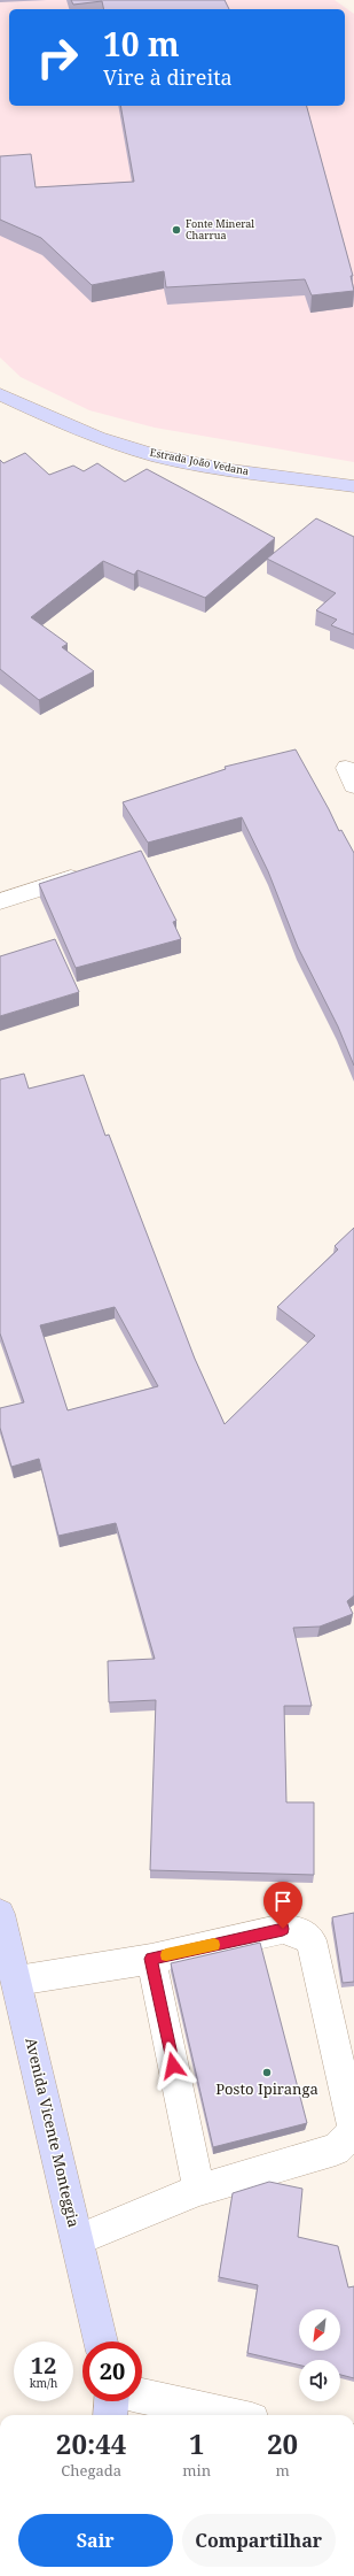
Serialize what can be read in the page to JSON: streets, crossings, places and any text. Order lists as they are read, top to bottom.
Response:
{
  "streets": {
    "street": ["Estrada João Vedana", "Avenida Vicente Monteggia"]
  },
  "places": ["Fonte Mineral Charrua", "Posto Ipiranga"],
  "north": "bottom left",
  "page": {
    "turn": ["10 m", "Vire à direita"],
    "speed": "12 km/h",
    "limit": "20",
    "eta": [
      "20:44",
      "Chegada",
      "1",
      "min",
      "20",
      "m"
    ],
    "buttons": ["Sair", "Compartilhar"]
  }
}
